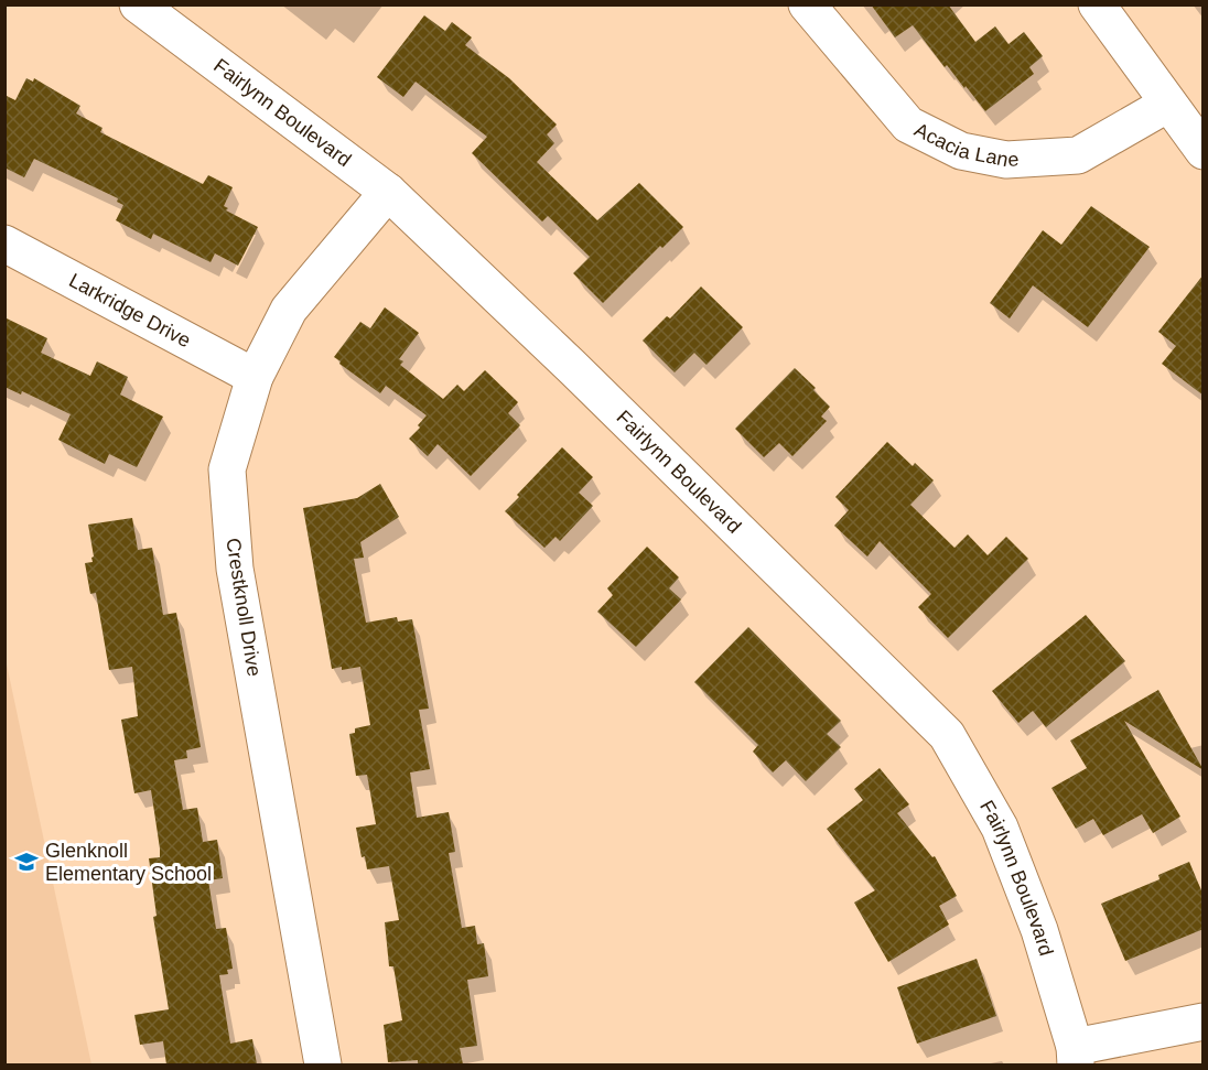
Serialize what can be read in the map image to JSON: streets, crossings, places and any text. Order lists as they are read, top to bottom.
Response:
{
  "streets": {
    "street": [
      "Fairlynn Boulevard",
      "Acacia Lane",
      "Larkridge Drive",
      "Crestknoll Drive"
    ]
  },
  "crossings": [
    ["Fairlynn Boulevard", "Crestknoll Drive"],
    ["Larkridge Drive", "Crestknoll Drive"]
  ],
  "places": {
    "school or university": ["Glenknoll Elementary School"]
  }
}
